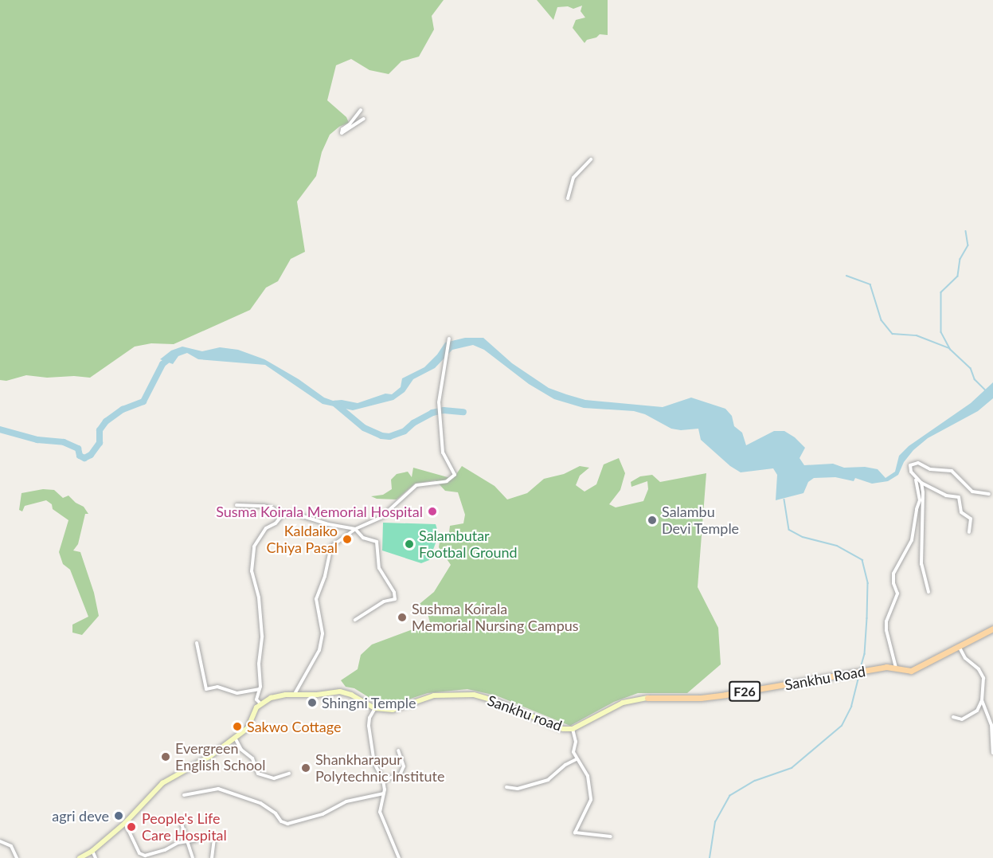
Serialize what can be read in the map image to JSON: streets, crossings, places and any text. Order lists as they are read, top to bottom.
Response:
{
  "streets": {
    "main road": ["Sankhu Road", "F26", "Sankhu road"]
  },
  "crossings": [
    ["Sankhu Road", "Sankhu road"]
  ],
  "places": [
    "Susma Koirala Memorial Hospital",
    "Salambu Devi Temple",
    "Kaldaiko Chiya Pasal",
    "Salambutar Footbal Ground",
    "Sushma Koirala Memorial Nursing Campus",
    "Shingni Temple",
    "Sakwo Cottage",
    "Evergreen English School",
    "Shankharapur Polytechnic Institute",
    "agri deve",
    "People's Life Care Hospital"
  ]
}
